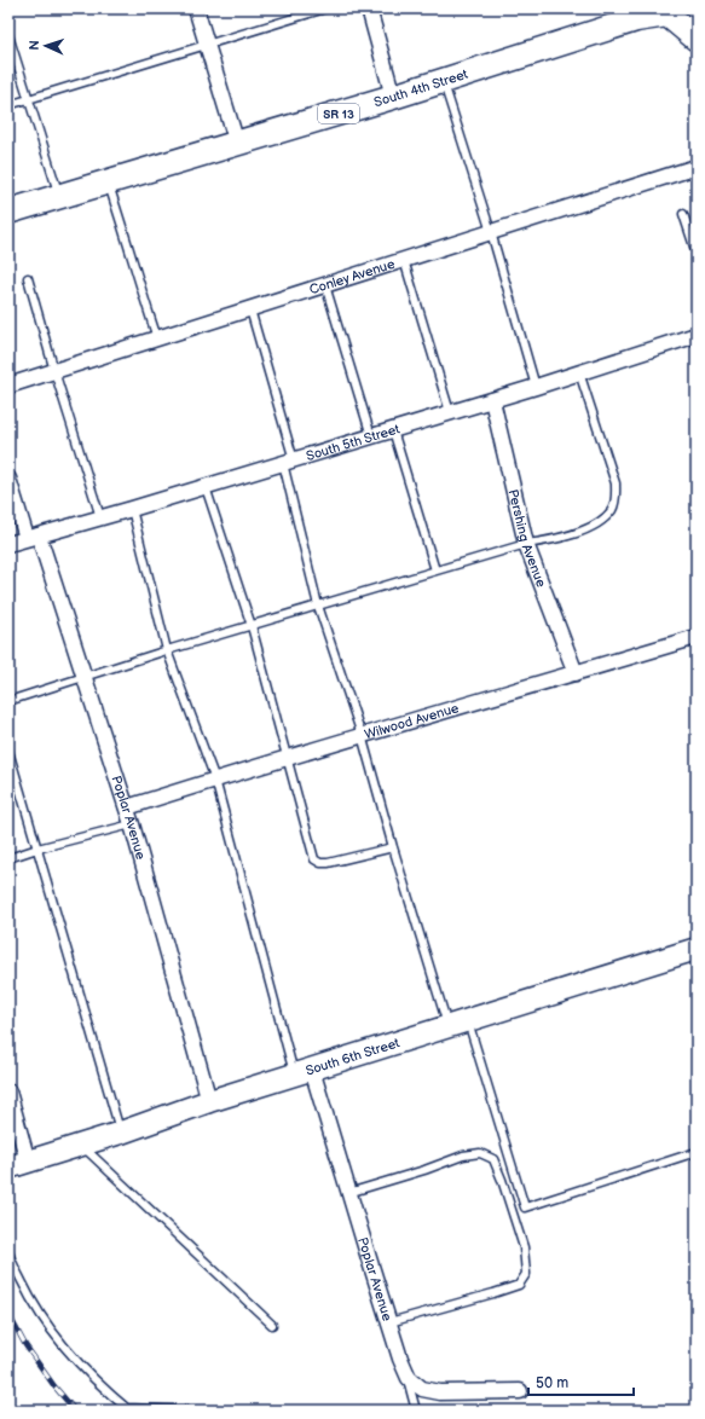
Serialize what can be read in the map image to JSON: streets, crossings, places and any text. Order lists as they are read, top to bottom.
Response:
{
  "streets": {
    "main road": ["South 4th Street", "SR 13"],
    "street": [
      "Conley Avenue",
      "South 5th Street",
      "Pershing Avenue",
      "Wilwood Avenue",
      "Poplar Avenue",
      "South 6th Street"
    ]
  },
  "crossings": [
    ["South 4th Street", "SR 13"],
    ["South 5th Street", "Pershing Avenue"],
    ["South 5th Street", "Poplar Avenue"],
    ["Pershing Avenue", "Wilwood Avenue"],
    ["Wilwood Avenue", "Poplar Avenue"],
    ["Poplar Avenue", "South 6th Street"]
  ],
  "scale_bar": "50 m",
  "north": "left"
}
